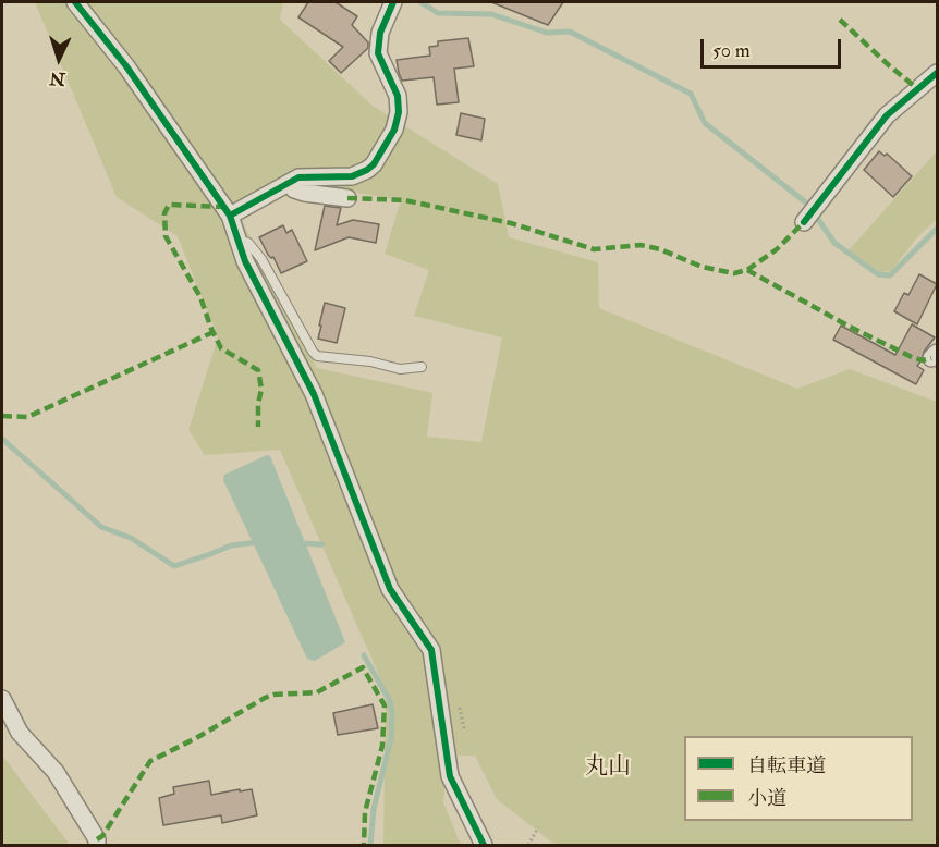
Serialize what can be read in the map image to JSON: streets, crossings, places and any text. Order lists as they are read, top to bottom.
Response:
{
  "districts": ["丸山"],
  "legend": ["自転車道", "小道"],
  "scale_bar": "50 m",
  "north": "bottom"
}
